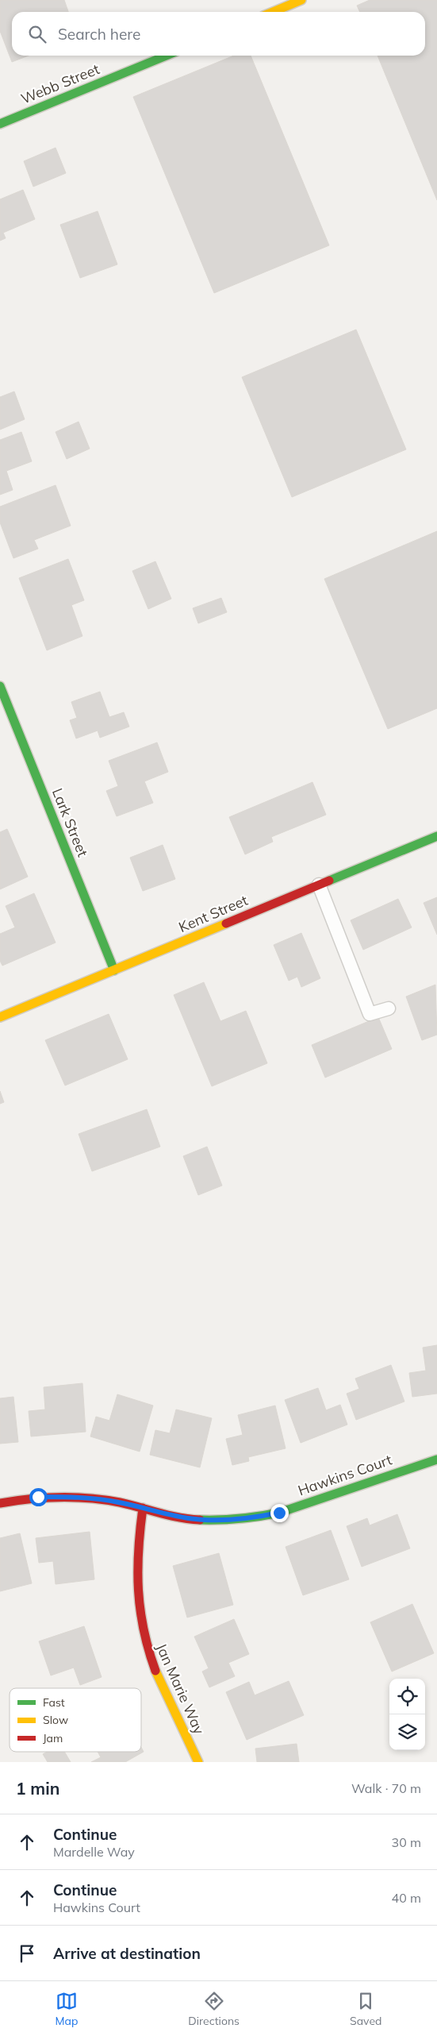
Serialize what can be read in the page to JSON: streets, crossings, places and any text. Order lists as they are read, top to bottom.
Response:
{
  "streets": {
    "street": [
      "Webb Street",
      "Lark Street",
      "Kent Street",
      "Hawkins Court",
      "Jan Marie Way"
    ]
  },
  "crossings": [
    ["Lark Street", "Kent Street"],
    ["Hawkins Court", "Jan Marie Way"]
  ],
  "legend": ["Fast", "Slow", "Jam"],
  "page": {
    "search": "Search here",
    "heading": ["1 min", "Walk · 70 m"],
    "list": [
      ["Continue", "Mardelle Way", "30 m"],
      ["Continue", "Hawkins Court", "40 m"],
      "Arrive at destination"
    ],
    "nav": ["Map", "Directions", "Saved"]
  }
}
